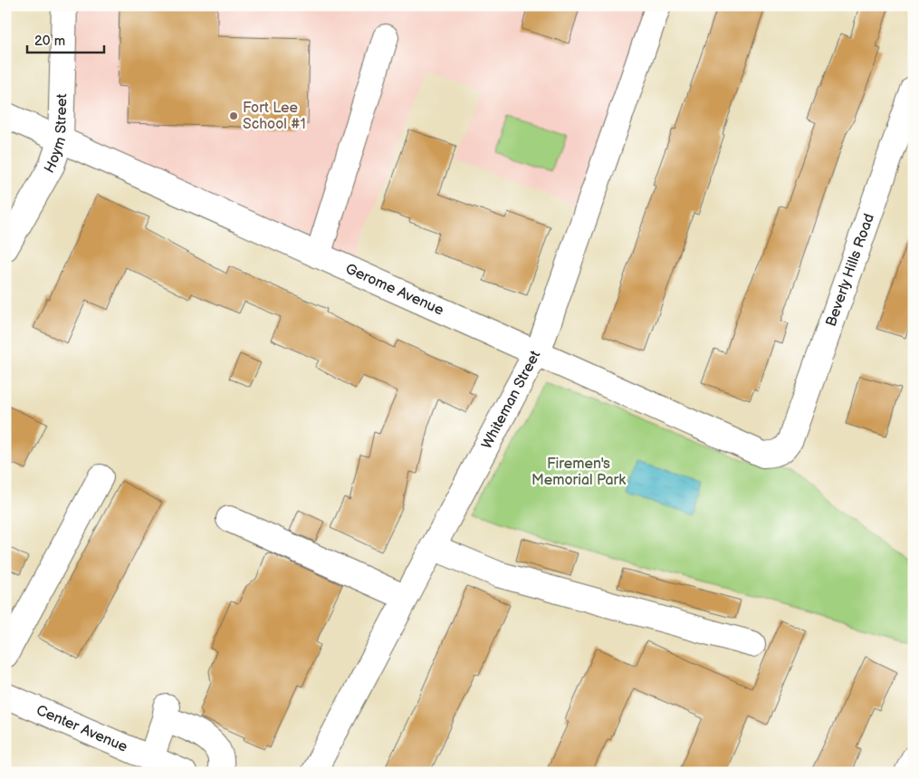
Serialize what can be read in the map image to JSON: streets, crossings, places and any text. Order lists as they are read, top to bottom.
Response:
{
  "streets": {
    "street": [
      "Hoym Street",
      "Beverly Hills Road",
      "Gerome Avenue",
      "Whiteman Street",
      "Center Avenue"
    ]
  },
  "crossings": [
    ["Hoym Street", "Gerome Avenue"],
    ["Beverly Hills Road", "Gerome Avenue"],
    ["Gerome Avenue", "Whiteman Street"]
  ],
  "parks": ["Firemen's Memorial Park"],
  "places": ["Fort Lee School #1"],
  "scale_bar": "20 m"
}
